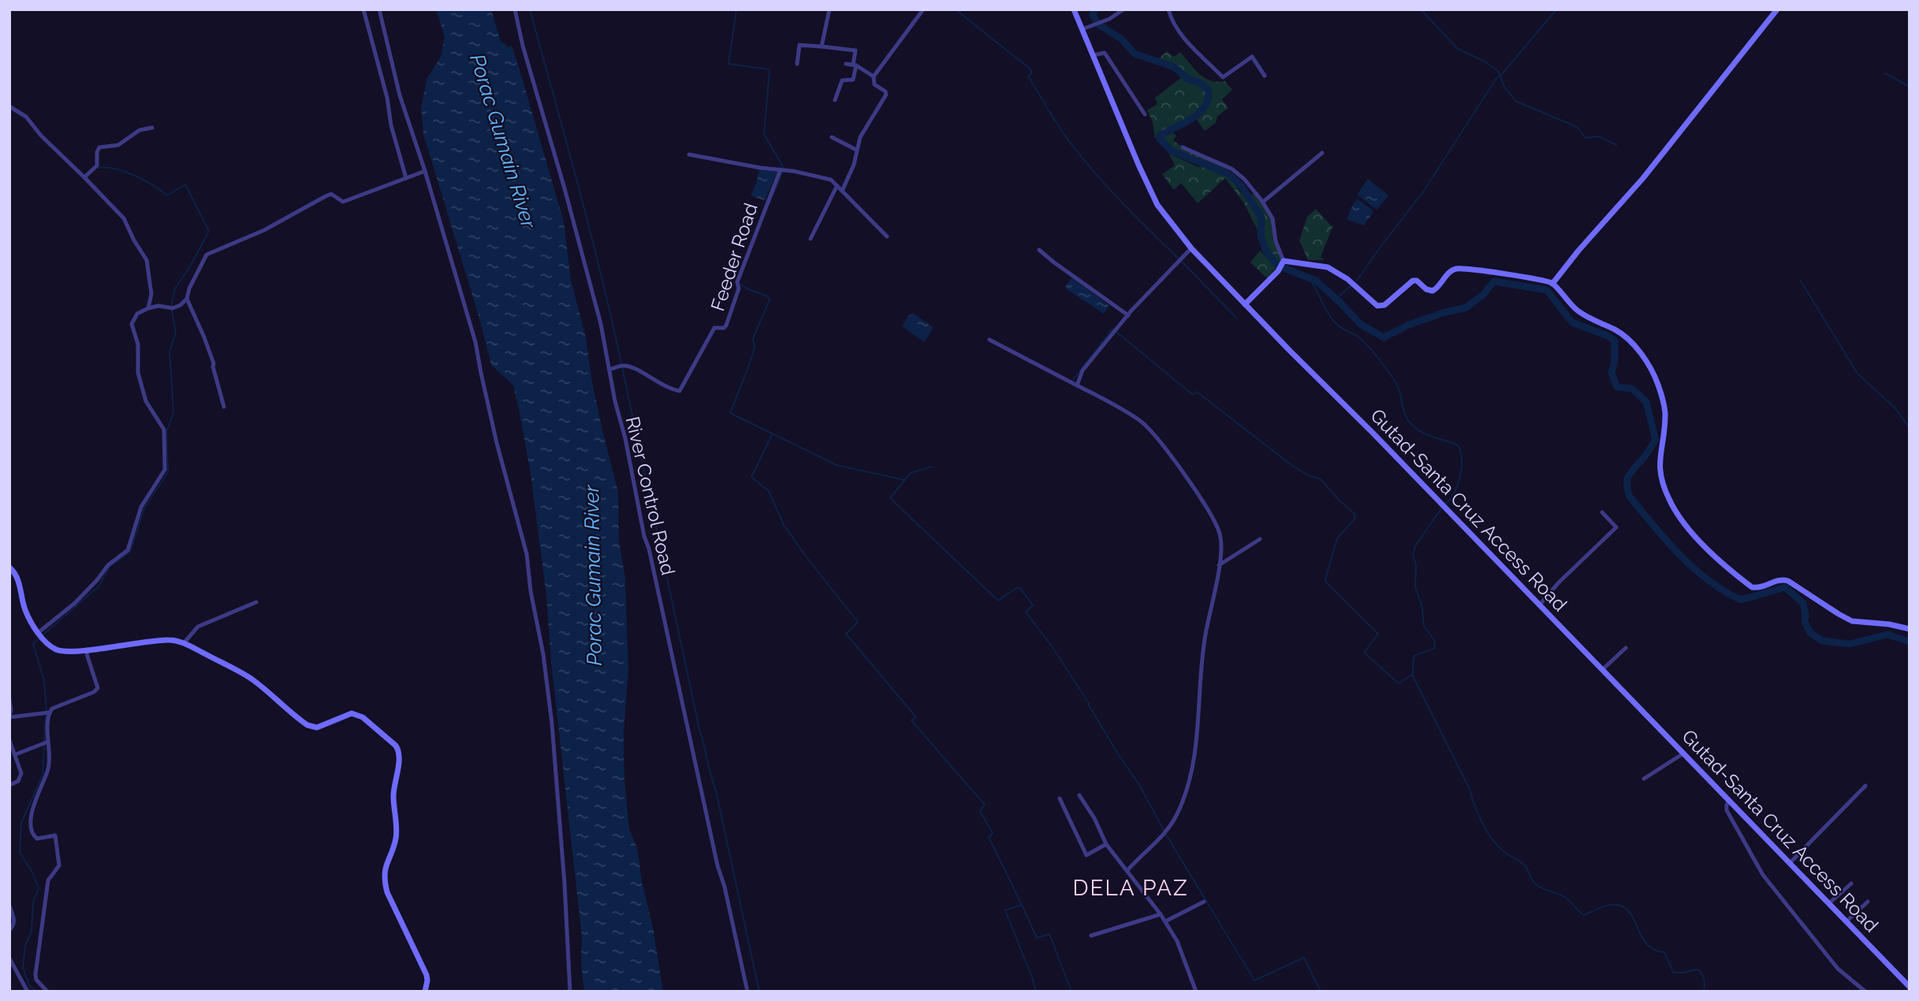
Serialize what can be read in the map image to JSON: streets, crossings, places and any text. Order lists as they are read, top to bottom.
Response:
{
  "streets": {
    "street": ["Feeder Road", "River Control Road", "Gutad-Santa Cruz Access Road"]
  },
  "crossings": [
    ["Feeder Road", "River Control Road"]
  ],
  "districts": ["DELA PAZ"],
  "water": ["Porac Gumain River"]
}
